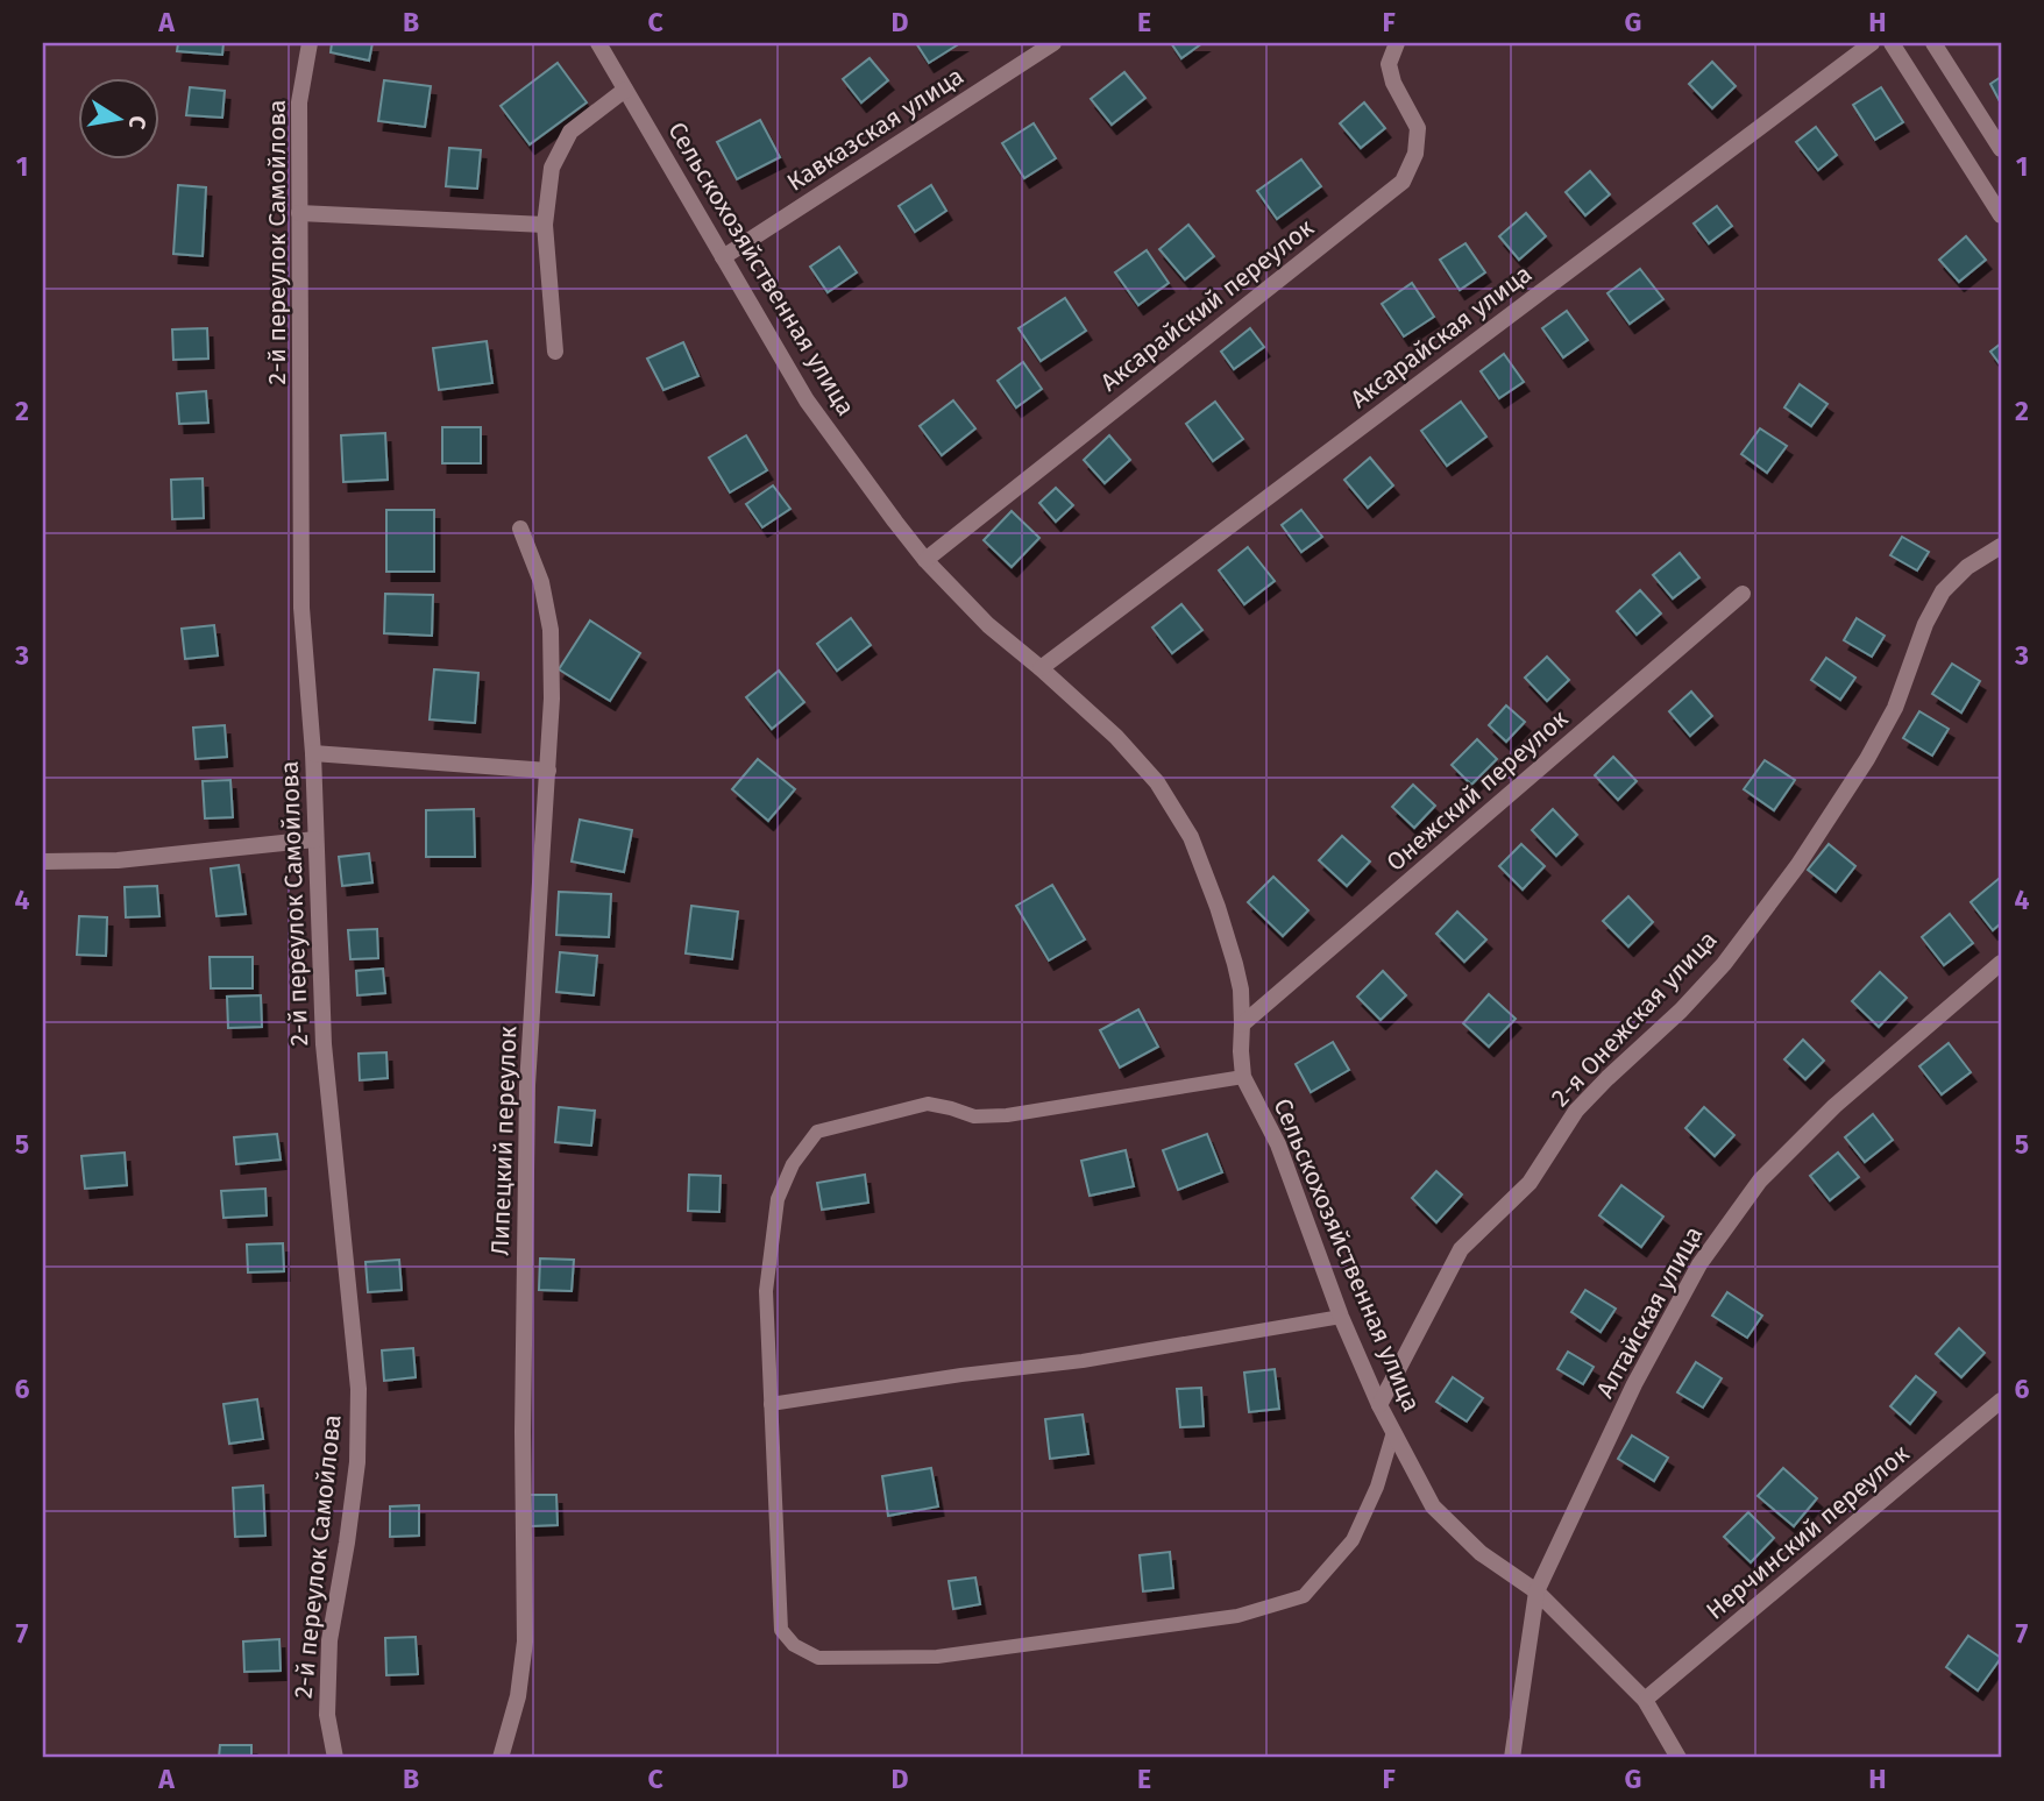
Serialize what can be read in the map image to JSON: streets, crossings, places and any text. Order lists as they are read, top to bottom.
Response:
{
  "streets": {
    "street": [
      "Кавказская улица",
      "2-й переулок Самойлова",
      "Сельскохозяйственная улица",
      "Аксарайский переулок",
      "Аксарайская улица",
      "Онежский переулок",
      "2-я Онежская улица",
      "Липецкий переулок",
      "Алтайская улица",
      "Нерчинский переулок"
    ]
  },
  "crossings": [
    ["Кавказская улица", "Сельскохозяйственная улица"],
    ["Сельскохозяйственная улица", "Аксарайский переулок"],
    ["Сельскохозяйственная улица", "Аксарайская улица"],
    ["Сельскохозяйственная улица", "Онежский переулок"],
    ["Сельскохозяйственная улица", "2-я Онежская улица"],
    ["Сельскохозяйственная улица", "Алтайская улица"],
    ["Сельскохозяйственная улица", "Нерчинский переулок"]
  ],
  "north": "right",
  "grid": {
    "columns": [
      "A",
      "B",
      "C",
      "D",
      "E",
      "F",
      "G",
      "H"
    ],
    "rows": [
      "1",
      "2",
      "3",
      "4",
      "5",
      "6",
      "7"
    ]
  }
}
